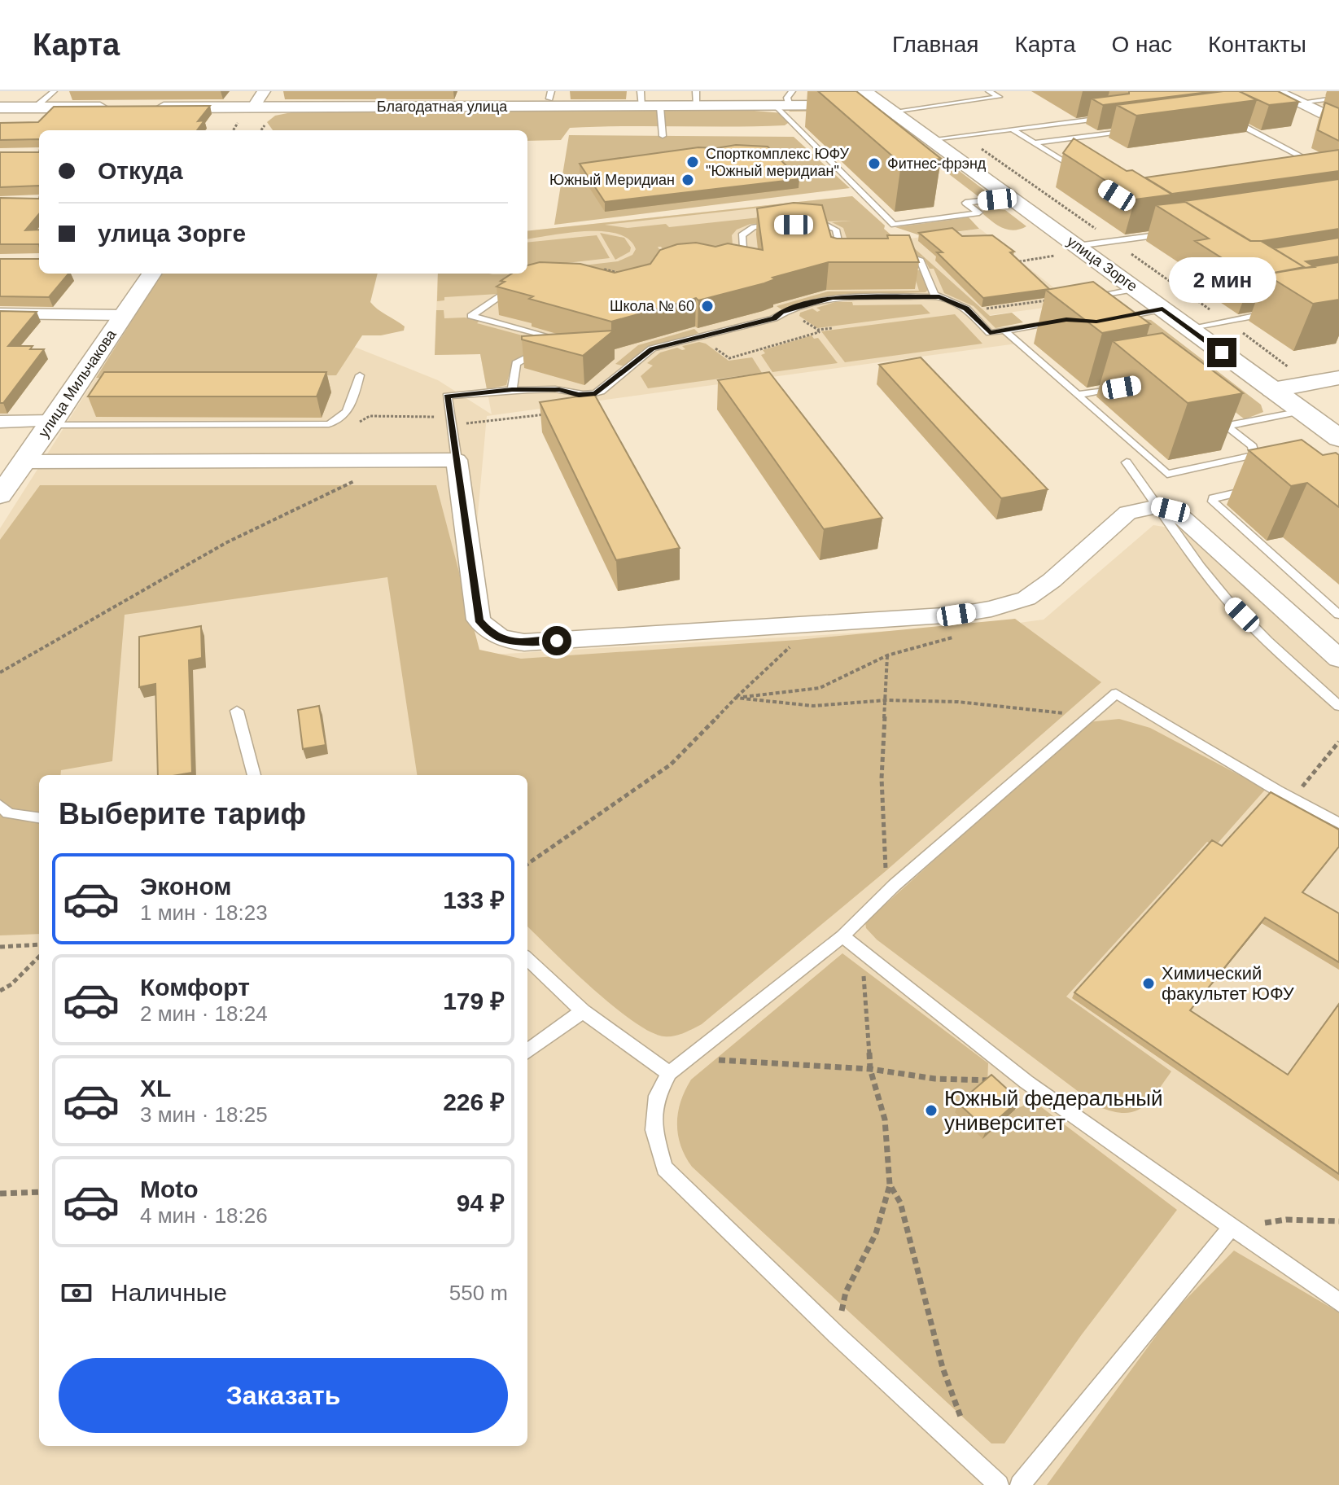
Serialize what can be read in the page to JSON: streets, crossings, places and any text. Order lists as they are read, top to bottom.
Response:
{
  "streets": {
    "main road": ["улица Зорге"],
    "street": ["Благодатная улица", "улица Мильчакова"]
  },
  "crossings": [
    ["Благодатная улица", "улица Зорге"]
  ],
  "places": [
    "Спорткомплекс ЮФУ \"Южный меридиан\"",
    "Фитнес-фрэнд",
    "Южный Меридиан",
    "Школа № 60",
    "Химический факультет ЮФУ",
    "Южный федеральный университет"
  ],
  "page": {
    "header": "Карта",
    "nav": [
      "Главная",
      "Карта",
      "О нас",
      "Контакты"
    ],
    "banner": ["Откуда", "улица Зорге"],
    "bubble": "2 мин",
    "heading": "Выберите тариф",
    "list": [
      {
        "name": "Эконом",
        "note": "1 мин · 18:23",
        "value": "133 ₽"
      },
      {
        "name": "Комфорт",
        "note": "2 мин · 18:24",
        "value": "179 ₽"
      },
      {
        "name": "XL",
        "note": "3 мин · 18:25",
        "value": "226 ₽"
      },
      {
        "name": "Moto",
        "note": "4 мин · 18:26",
        "value": "94 ₽"
      }
    ],
    "pay": ["Наличные", "550 m"],
    "buttons": "Заказать"
  }
}
